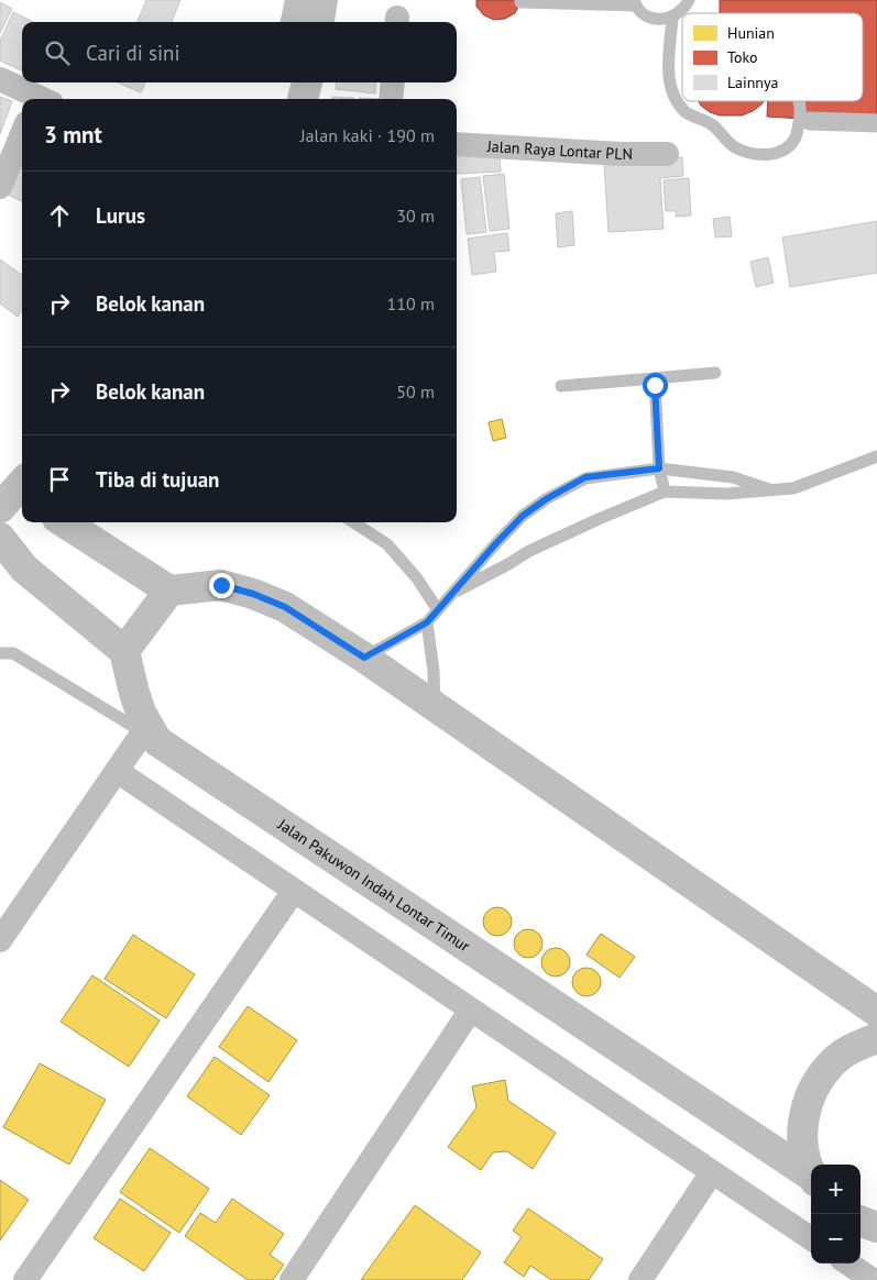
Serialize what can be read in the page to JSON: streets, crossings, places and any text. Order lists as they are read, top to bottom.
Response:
{
  "streets": {
    "street": ["Jalan Raya Lontar PLN", "Jalan Pakuwon Indah Lontar Timur"]
  },
  "legend": ["Hunian", "Toko", "Lainnya"],
  "page": {
    "search": "Cari di sini",
    "heading": ["3 mnt", "Jalan kaki · 190 m"],
    "list": [
      ["Lurus", "30 m"],
      ["Belok kanan", "110 m"],
      ["Belok kanan", "50 m"],
      "Tiba di tujuan"
    ],
    "map_buttons": ["+", "−"]
  }
}
